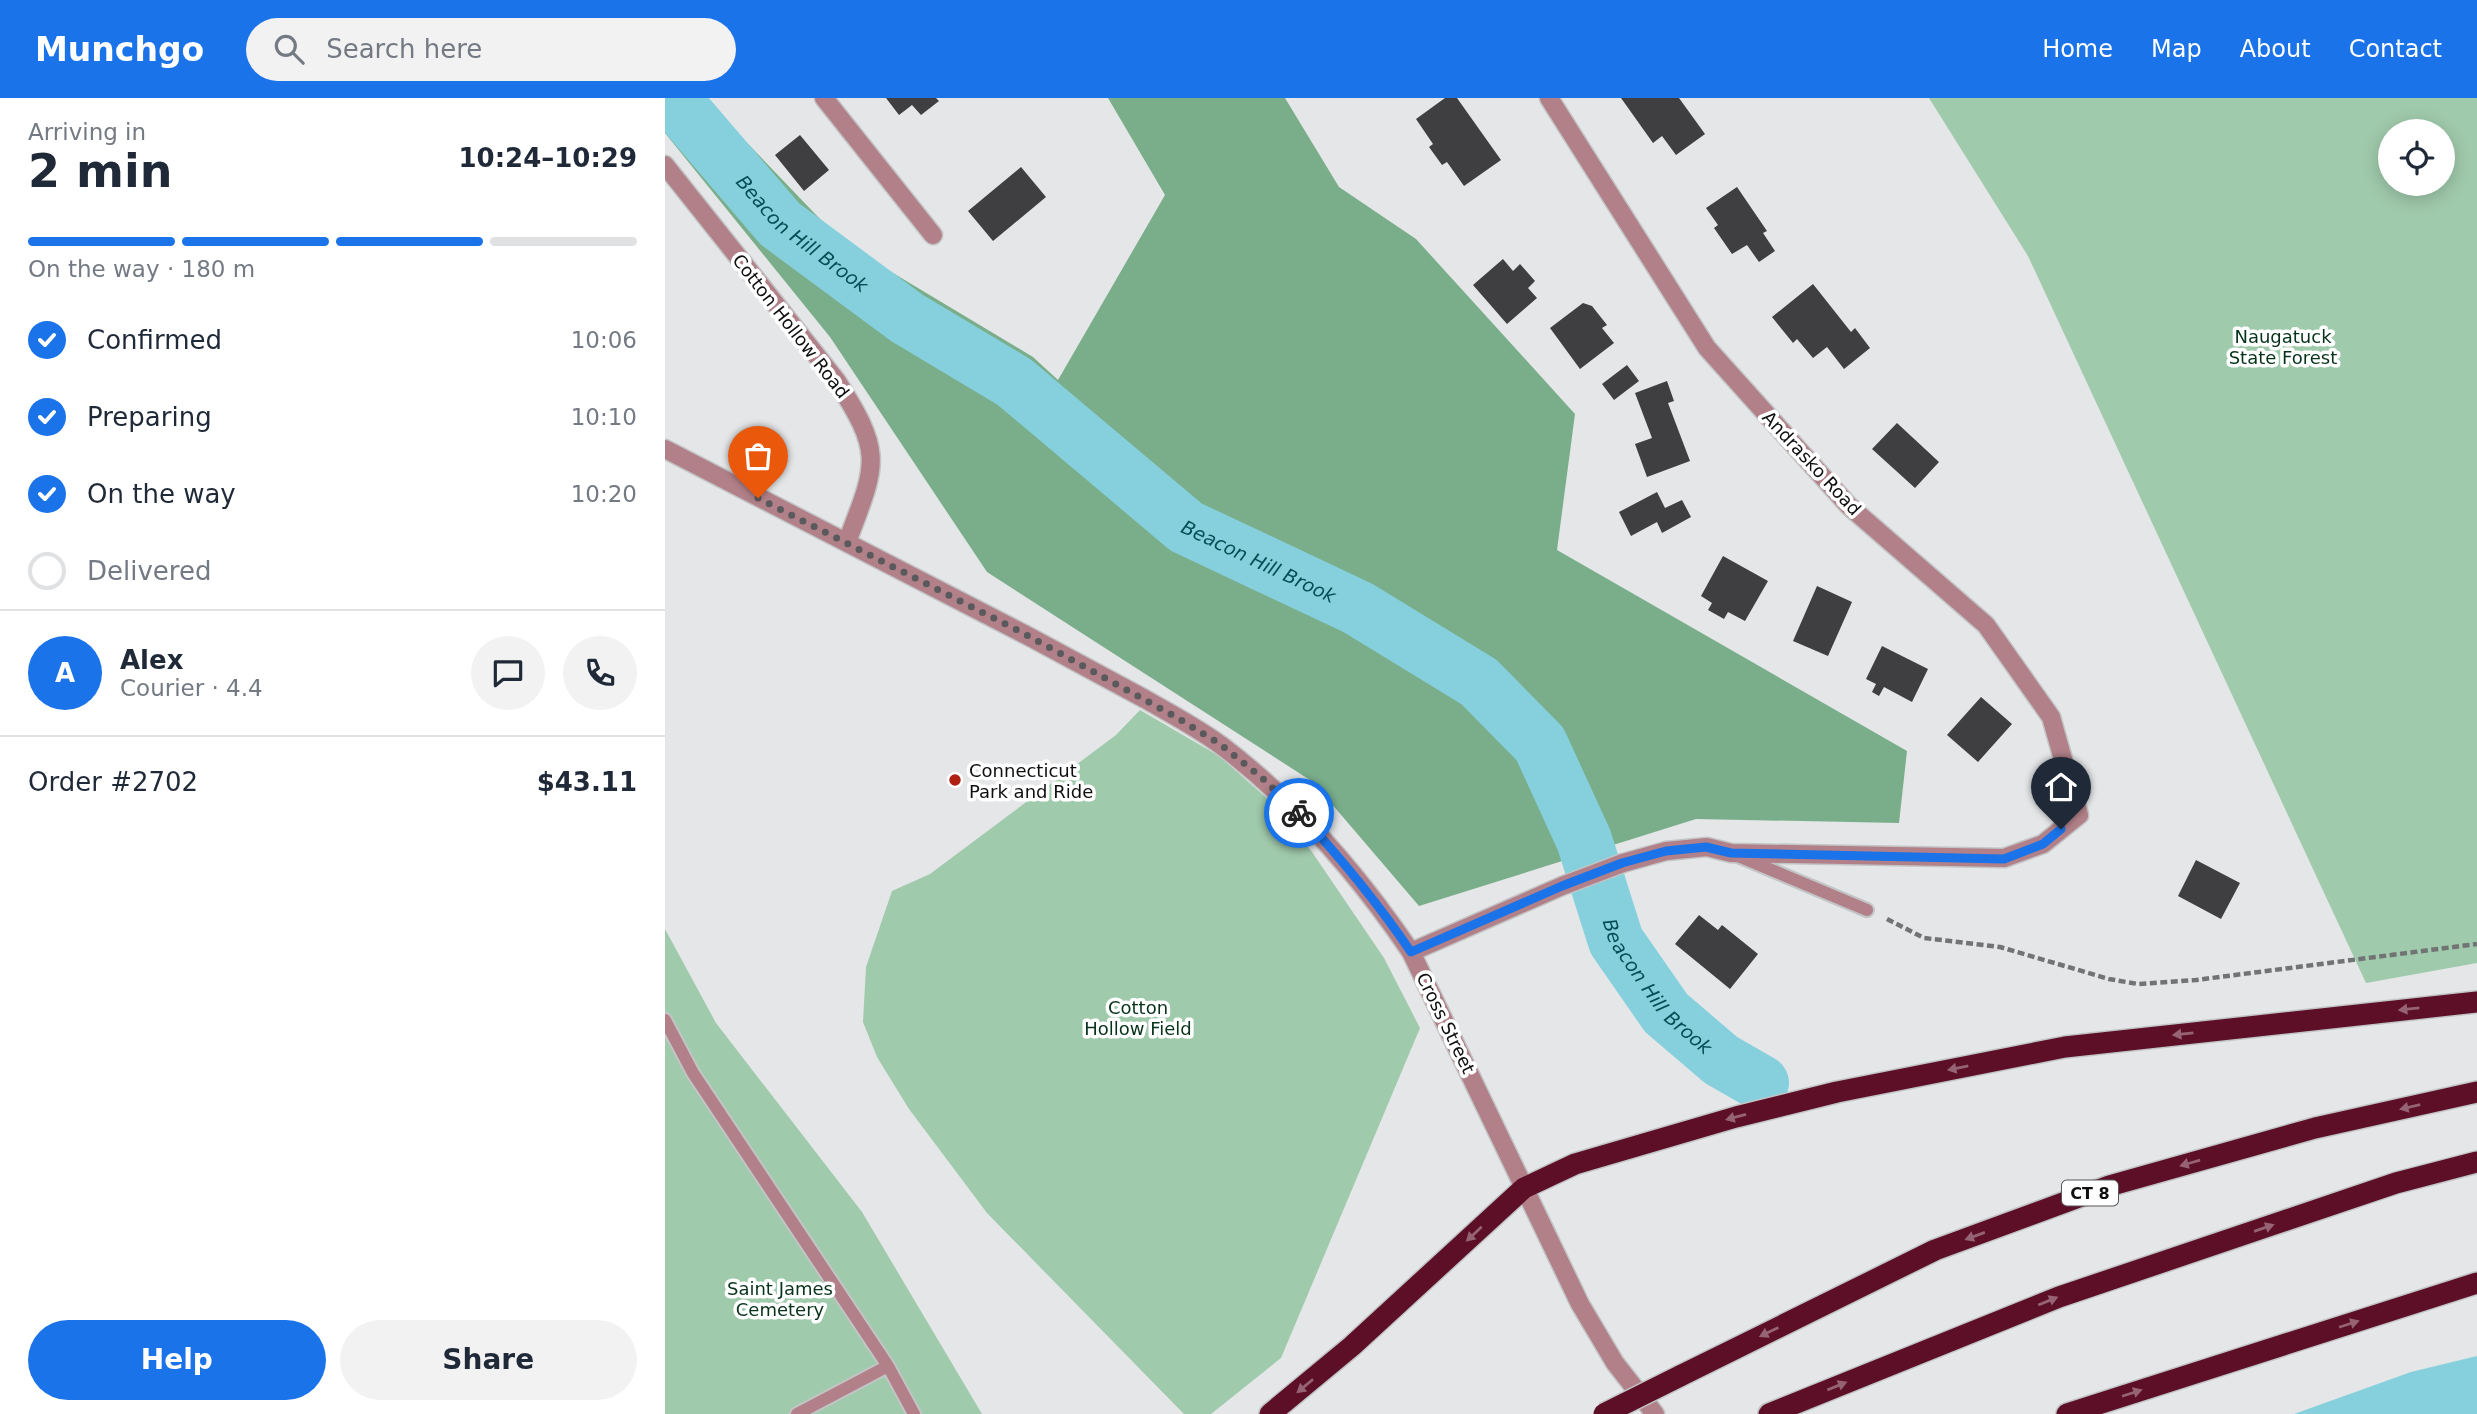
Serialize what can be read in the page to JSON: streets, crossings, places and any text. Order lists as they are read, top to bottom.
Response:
{
  "streets": {
    "highway": ["CT 8"],
    "street": ["Cotton Hollow Road", "Andrasko Road", "Cross Street"]
  },
  "crossings": [
    ["Cotton Hollow Road", "Cross Street"]
  ],
  "water": ["Beacon Hill Brook"],
  "parks": ["Naugatuck State Forest", "Cotton Hollow Field", "Saint James Cemetery"],
  "places": ["Connecticut Park and Ride"],
  "page": {
    "header": "Munchgo",
    "search": "Search here",
    "nav": [
      "Home",
      "Map",
      "About",
      "Contact"
    ],
    "heading": ["2 min", "Arriving in", "10:24–10:29"],
    "panel": [
      "Alex",
      "Courier · 4.4",
      "Order #2702",
      "$43.11"
    ],
    "bar": "On the way · 180 m",
    "list": [
      ["Confirmed", "10:06"],
      ["Preparing", "10:10"],
      ["On the way", "10:20"],
      "Delivered"
    ],
    "round": "A",
    "buttons": ["Help", "Share"]
  }
}
